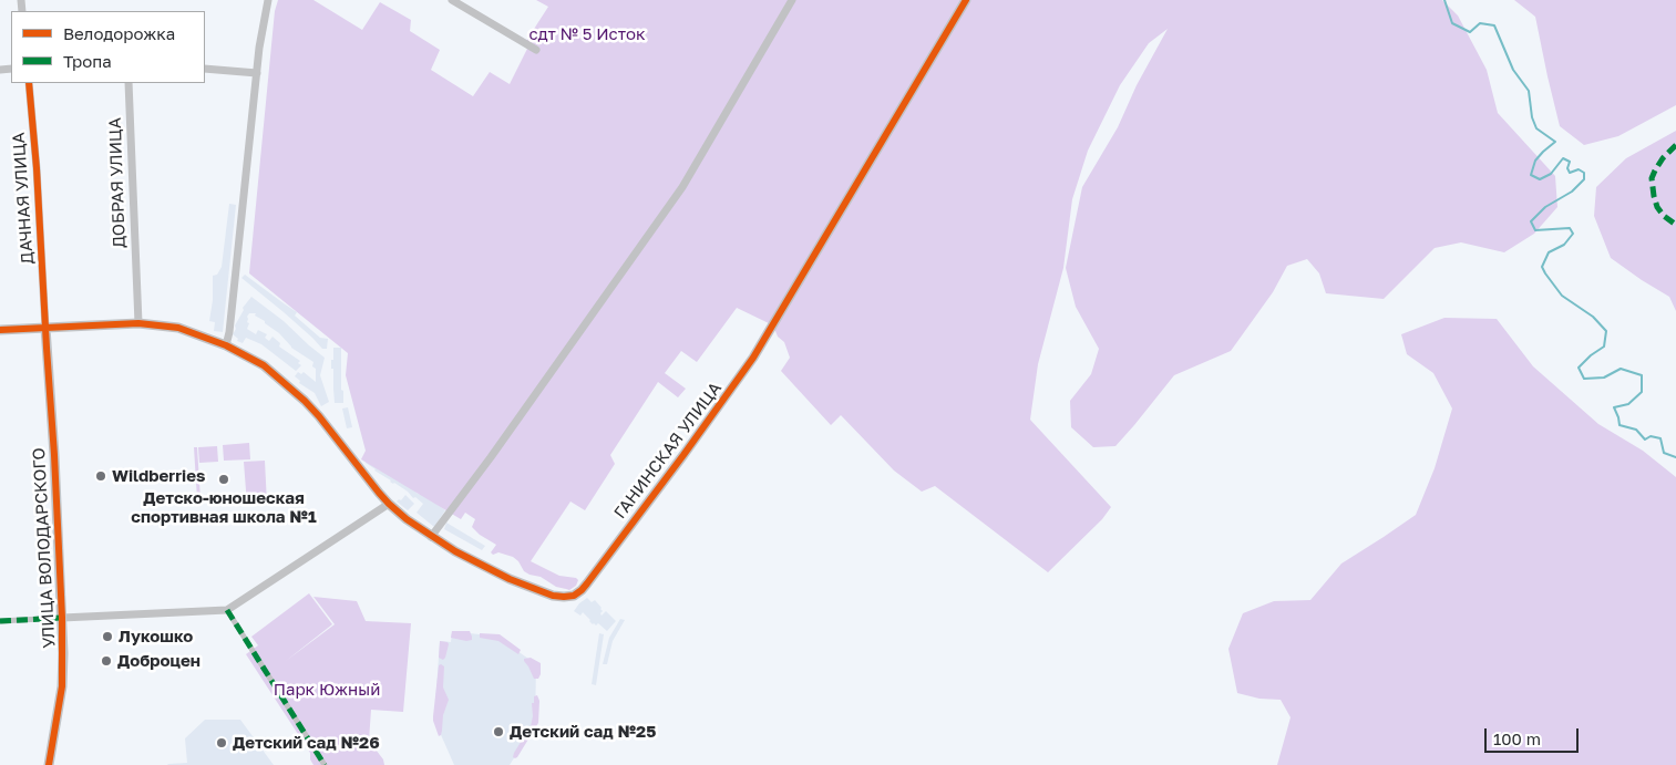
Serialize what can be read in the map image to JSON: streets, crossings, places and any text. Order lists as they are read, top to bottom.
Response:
{
  "streets": {
    "street": [
      "ДОБРАЯ УЛИЦА",
      "ДАЧНАЯ УЛИЦА",
      "ГАНИНСКАЯ УЛИЦА",
      "УЛИЦА ВОЛОДАРСКОГО"
    ]
  },
  "crossings": [
    ["ДАЧНАЯ УЛИЦА", "УЛИЦА ВОЛОДАРСКОГО"]
  ],
  "parks": ["сдт № 5 Исток", "Парк Южный"],
  "places": [
    "Wildberries",
    "Детско-юношеская спортивная школа №1",
    "Лукошко",
    "Доброцен",
    "Детский сад №25",
    "Детский сад №26"
  ],
  "legend": ["Велодорожка", "Тропа"],
  "scale_bar": "100 m"
}
